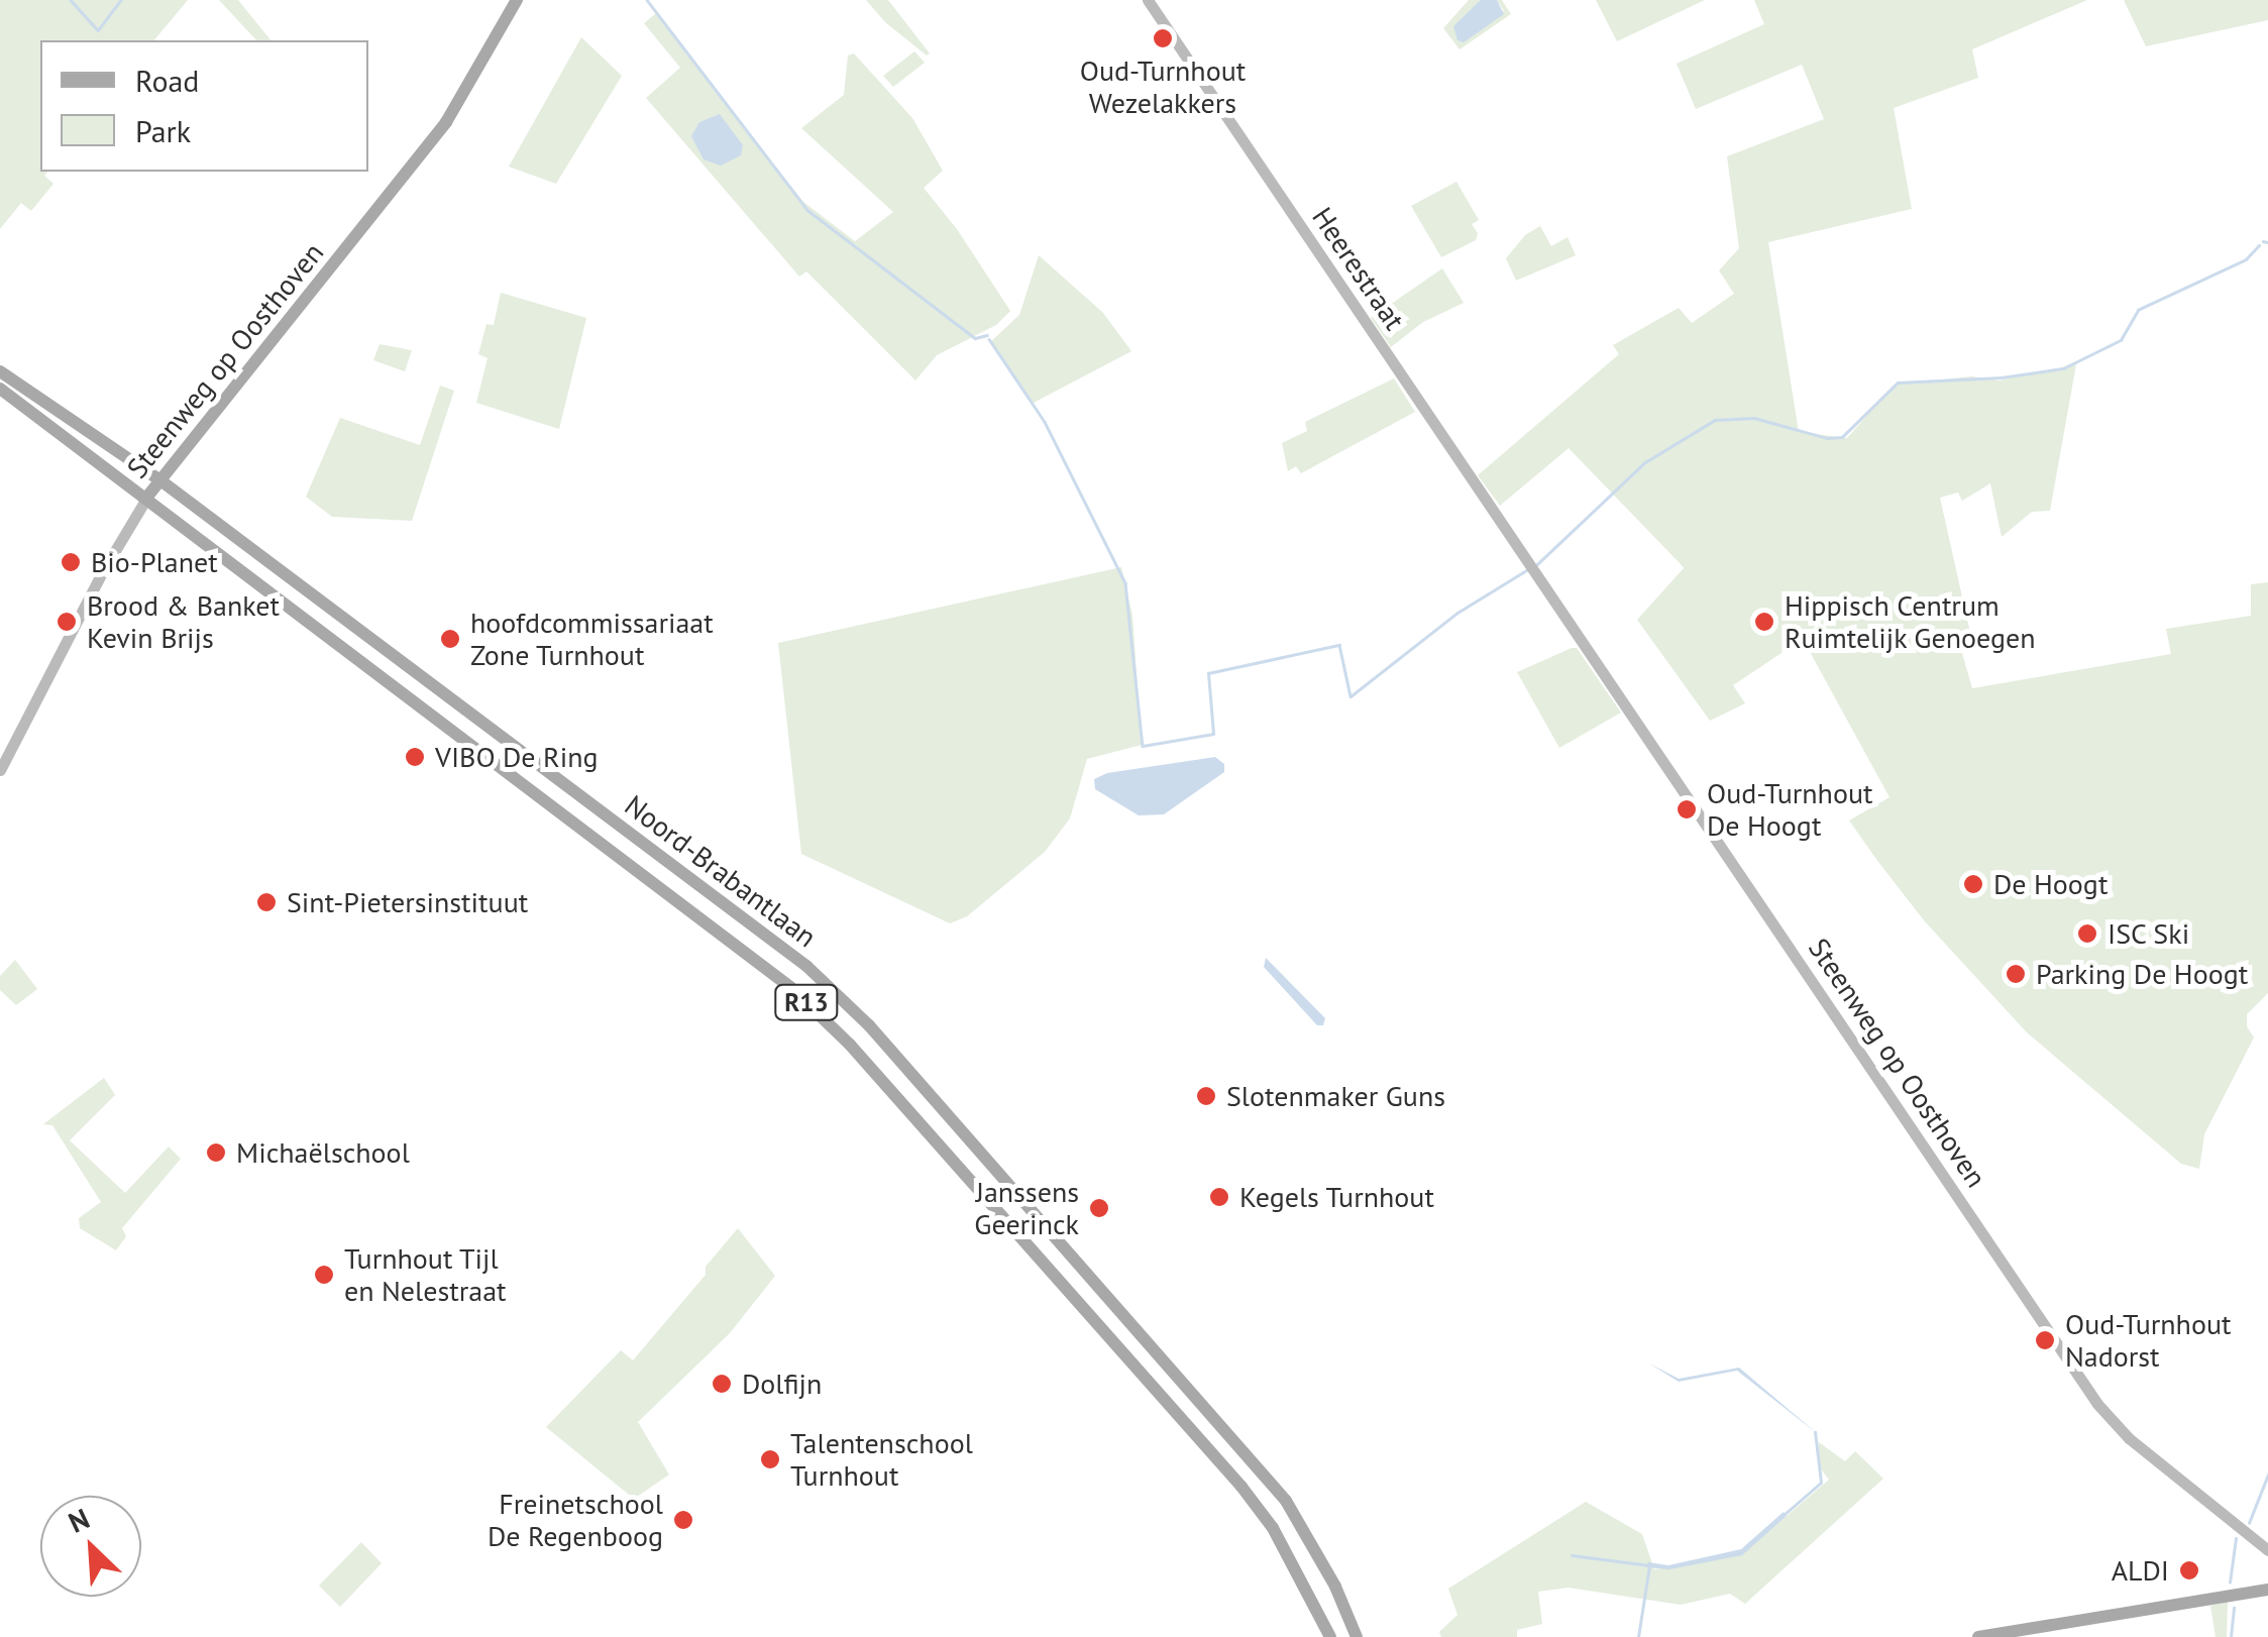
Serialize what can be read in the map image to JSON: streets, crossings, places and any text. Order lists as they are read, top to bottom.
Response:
{
  "streets": {
    "main road": ["Steenweg op Oosthoven", "Noord-Brabantlaan", "R13"],
    "street": ["Heerestraat"]
  },
  "crossings": [
    ["Heerestraat", "Steenweg op Oosthoven"],
    ["Steenweg op Oosthoven", "Noord-Brabantlaan"]
  ],
  "places": [
    "Oud-Turnhout Wezelakkers",
    "Bio-Planet",
    "Brood & Banket Kevin Brijs",
    "Hippisch Centrum Ruimtelijk Genoegen",
    "hoofdcommissariaat Zone Turnhout",
    "VIBO De Ring",
    "Oud-Turnhout De Hoogt",
    "De Hoogt",
    "Sint-Pietersinstituut",
    "ISC Ski",
    "Parking De Hoogt",
    "Slotenmaker Guns",
    "Michaëlschool",
    "Kegels Turnhout",
    "Janssens Geerinck",
    "Turnhout Tijl en Nelestraat",
    "Oud-Turnhout Nadorst",
    "Dolfijn",
    "Talentenschool Turnhout",
    "Freinetschool De Regenboog",
    "ALDI"
  ],
  "legend": ["Road", "Park"],
  "north": "top left"
}
